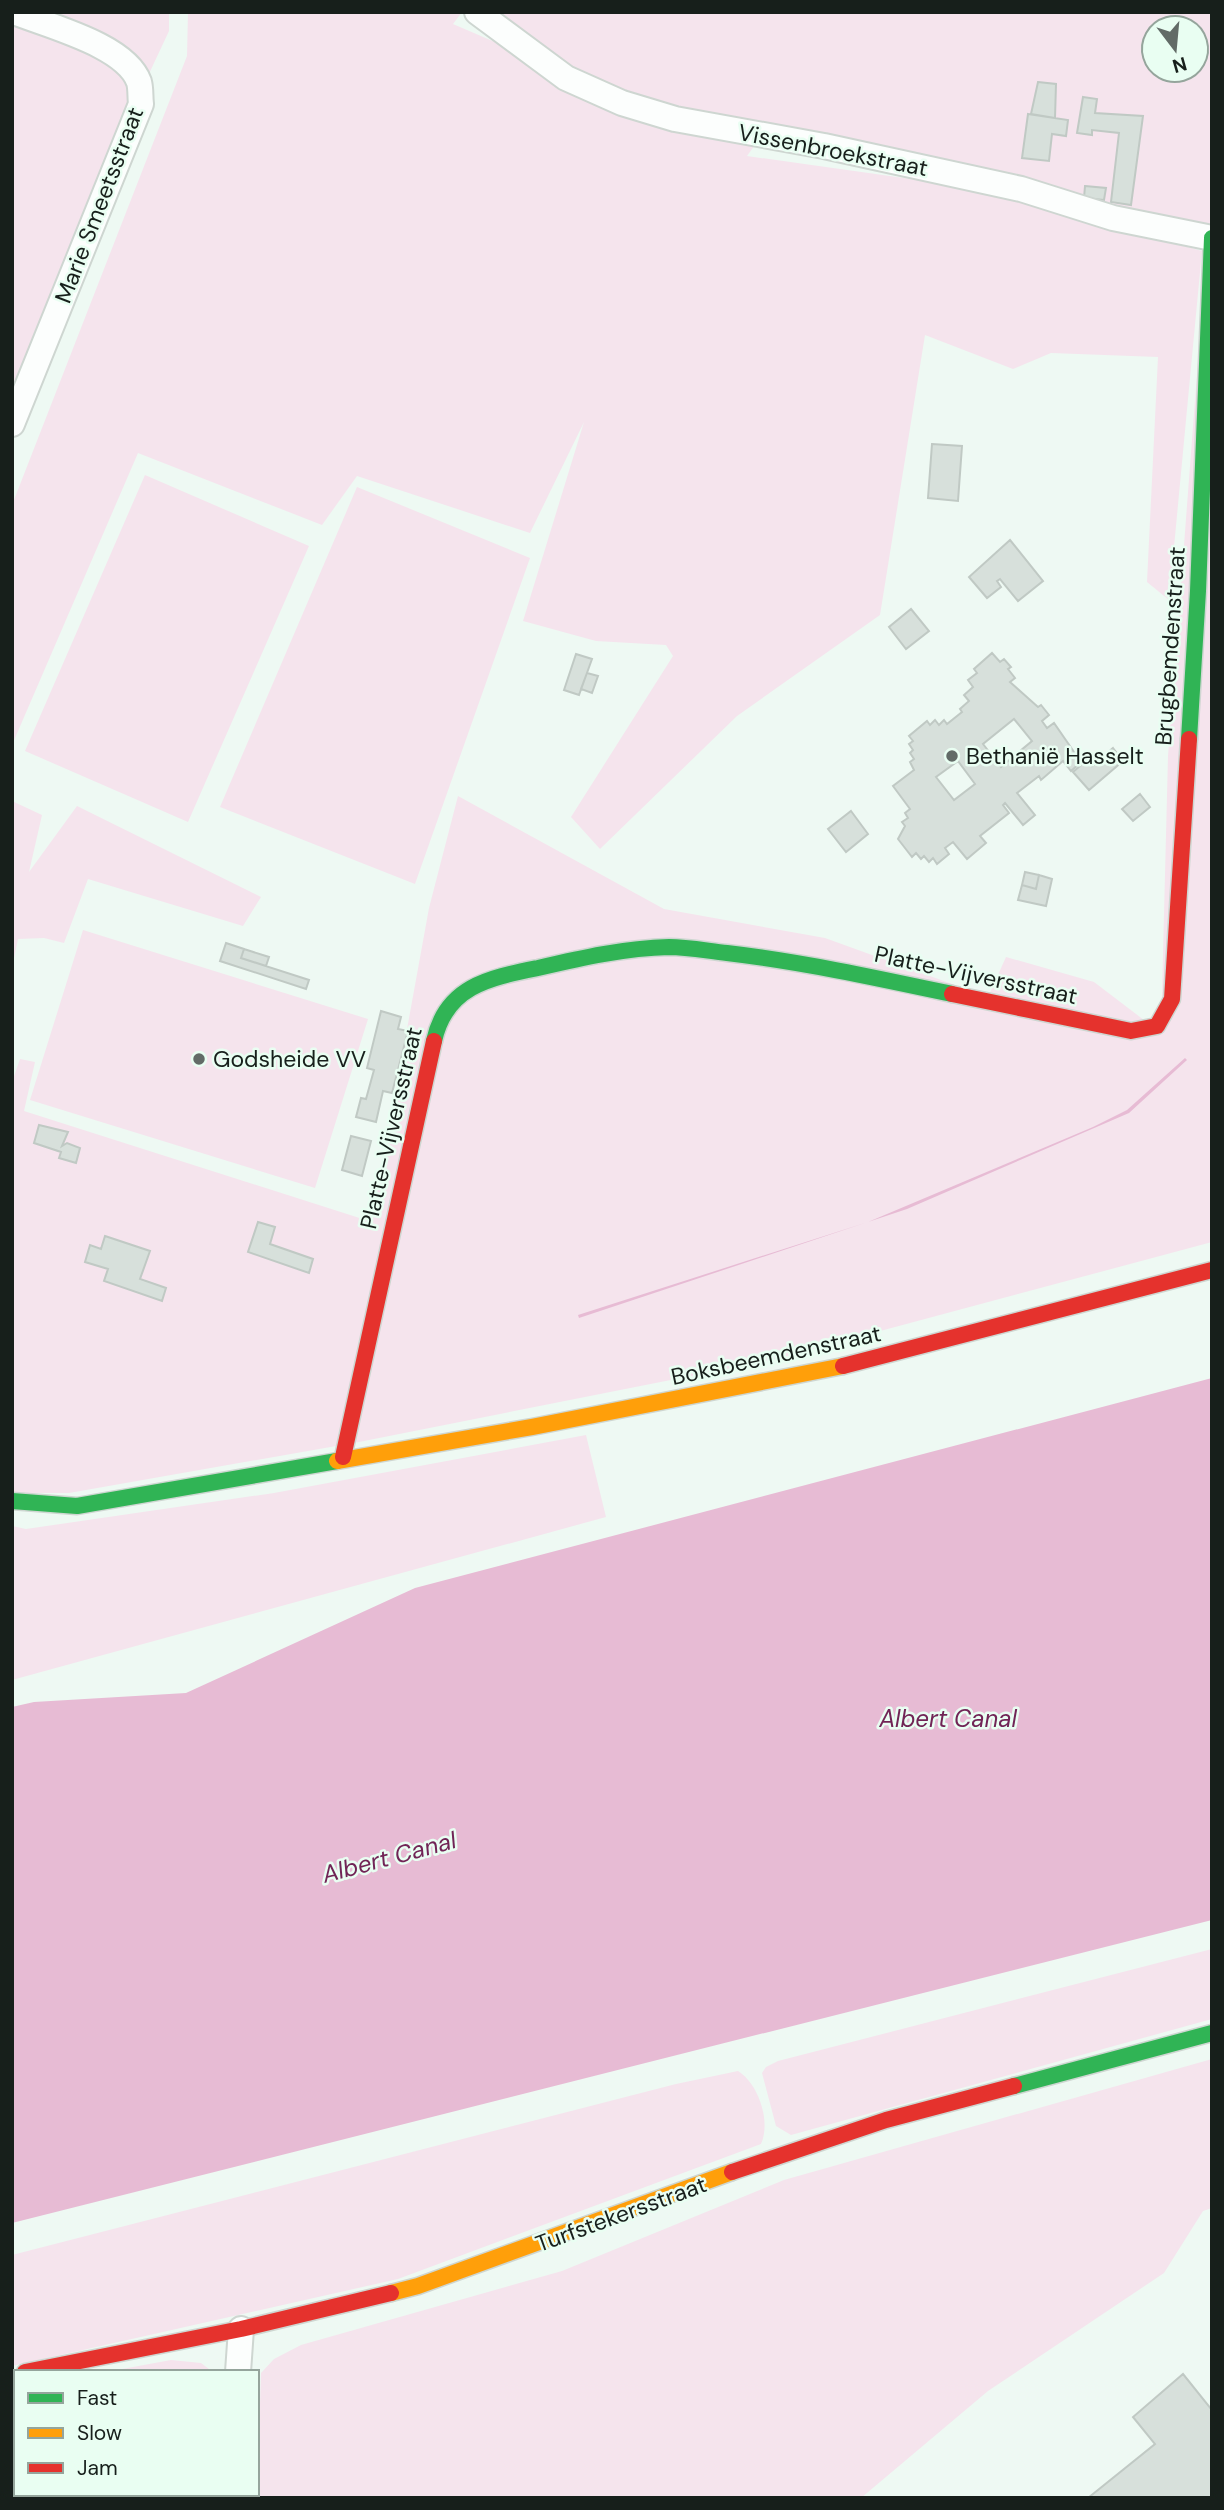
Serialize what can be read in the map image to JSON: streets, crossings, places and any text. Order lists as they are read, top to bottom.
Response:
{
  "streets": {
    "street": [
      "Vissenbroekstraat",
      "Marie Smeetsstraat",
      "Brugbemdenstraat",
      "Platte-Vijversstraat",
      "Boksbeemdenstraat",
      "Turfstekersstraat"
    ]
  },
  "crossings": [
    ["Vissenbroekstraat", "Brugbemdenstraat"],
    ["Brugbemdenstraat", "Platte-Vijversstraat"],
    ["Platte-Vijversstraat", "Boksbeemdenstraat"]
  ],
  "water": ["Albert Canal"],
  "places": ["Bethanië Hasselt", "Godsheide VV"],
  "legend": ["Fast", "Slow", "Jam"],
  "north": "bottom"
}
